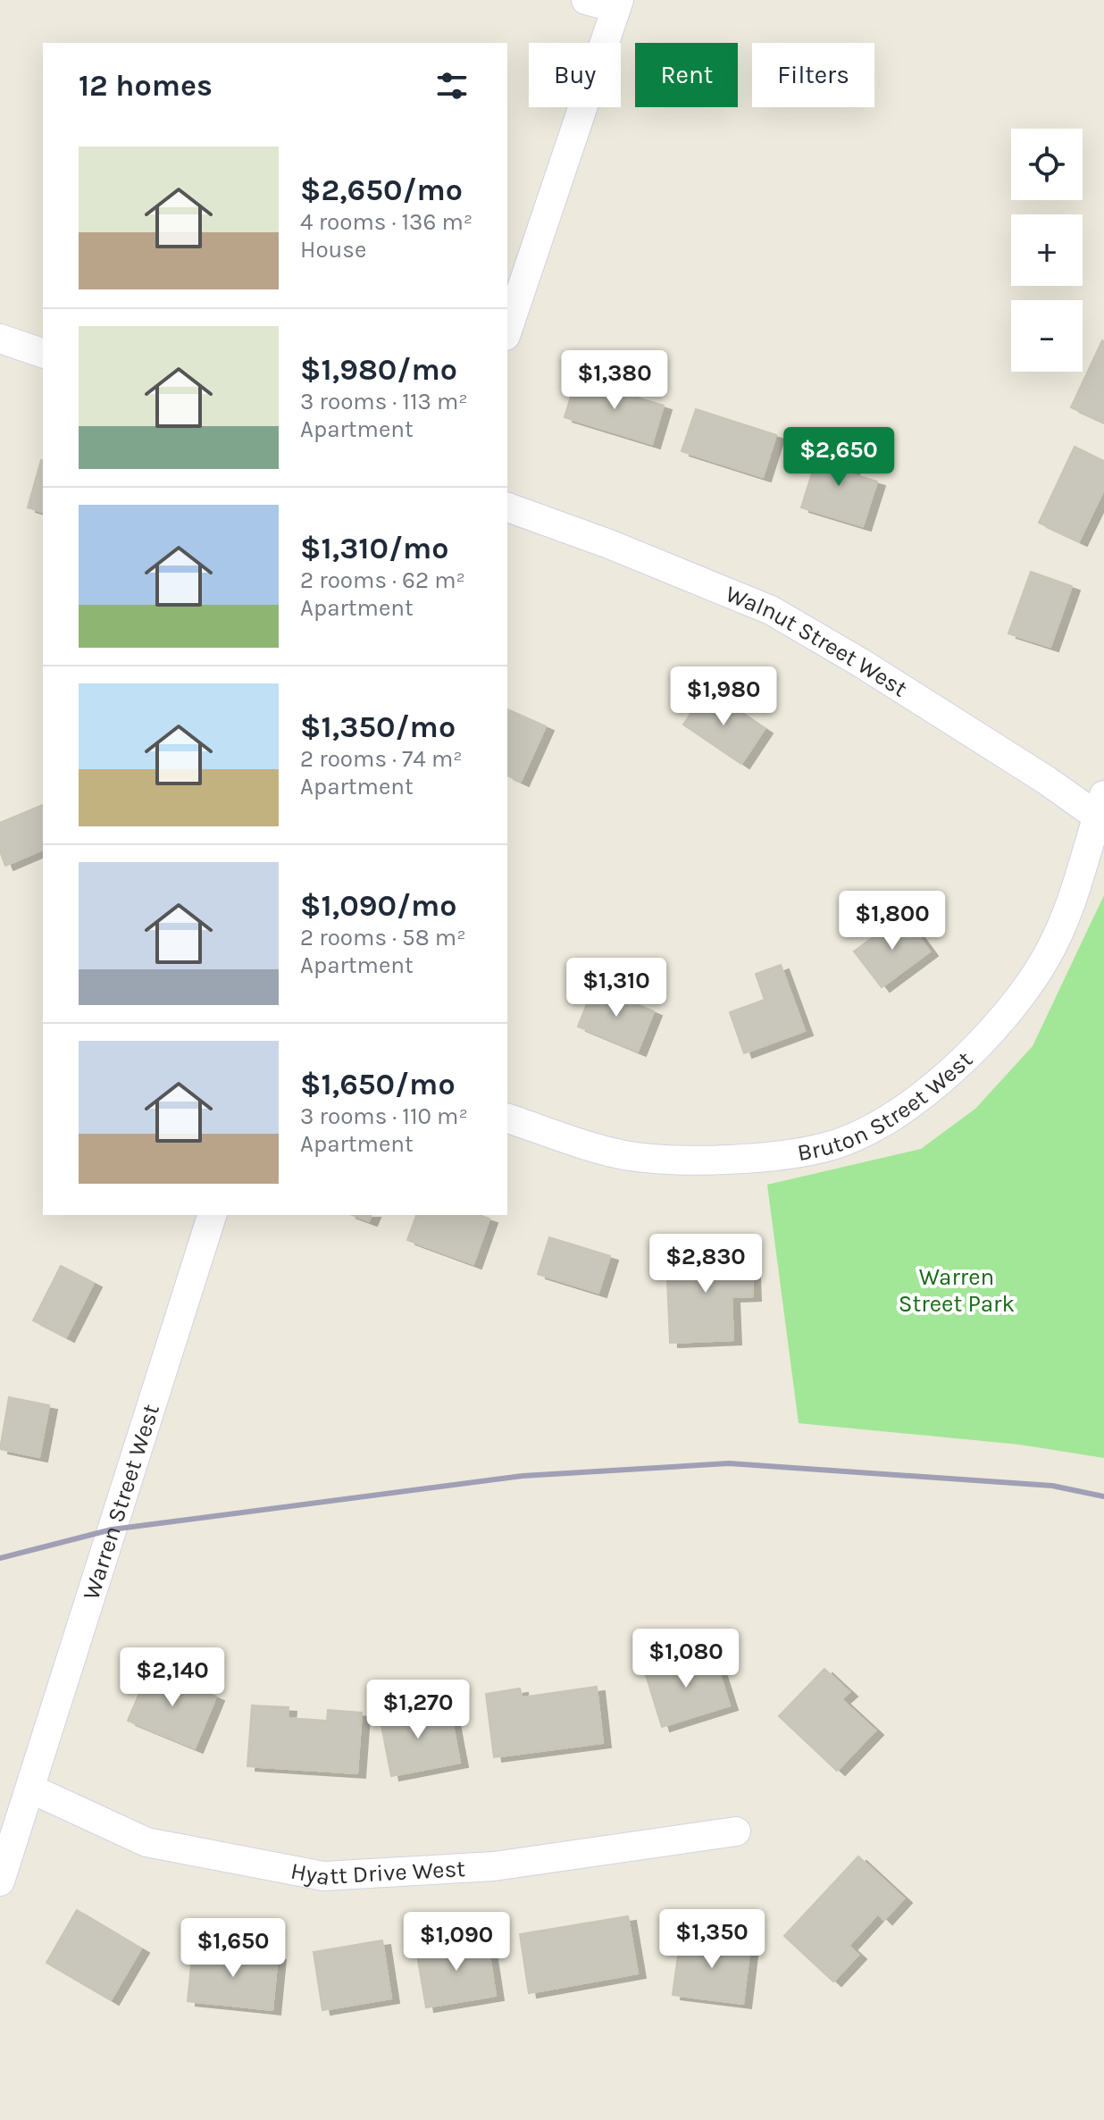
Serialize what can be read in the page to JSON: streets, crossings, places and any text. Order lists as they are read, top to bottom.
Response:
{
  "streets": {
    "street": [
      "Walnut Street West",
      "Bruton Street West",
      "Warren Street West",
      "Hyatt Drive West"
    ]
  },
  "crossings": [
    ["Walnut Street West", "Bruton Street West"],
    ["Warren Street West", "Hyatt Drive West"]
  ],
  "parks": ["Warren Street Park"],
  "page": {
    "chip": ["Buy", "Rent", "Filters"],
    "heading": "12 homes",
    "map_buttons": ["+", "−"],
    "list": [
      {
        "name": "$2,650/mo",
        "note": "4 rooms · 136 m² · House"
      },
      {
        "name": "$1,980/mo",
        "note": "3 rooms · 113 m² · Apartment"
      },
      {
        "name": "$1,310/mo",
        "note": "2 rooms · 62 m² · Apartment"
      },
      {
        "name": "$1,350/mo",
        "note": "2 rooms · 74 m² · Apartment"
      },
      {
        "name": "$1,090/mo",
        "note": "2 rooms · 58 m² · Apartment"
      },
      {
        "name": "$1,650/mo",
        "note": "3 rooms · 110 m² · Apartment"
      }
    ],
    "price": [
      "$1,380",
      "$2,650",
      "$1,980",
      "$1,800",
      "$1,310",
      "$2,830",
      "$1,080",
      "$2,140",
      "$1,270",
      "$1,350",
      "$1,090",
      "$1,650"
    ]
  }
}
